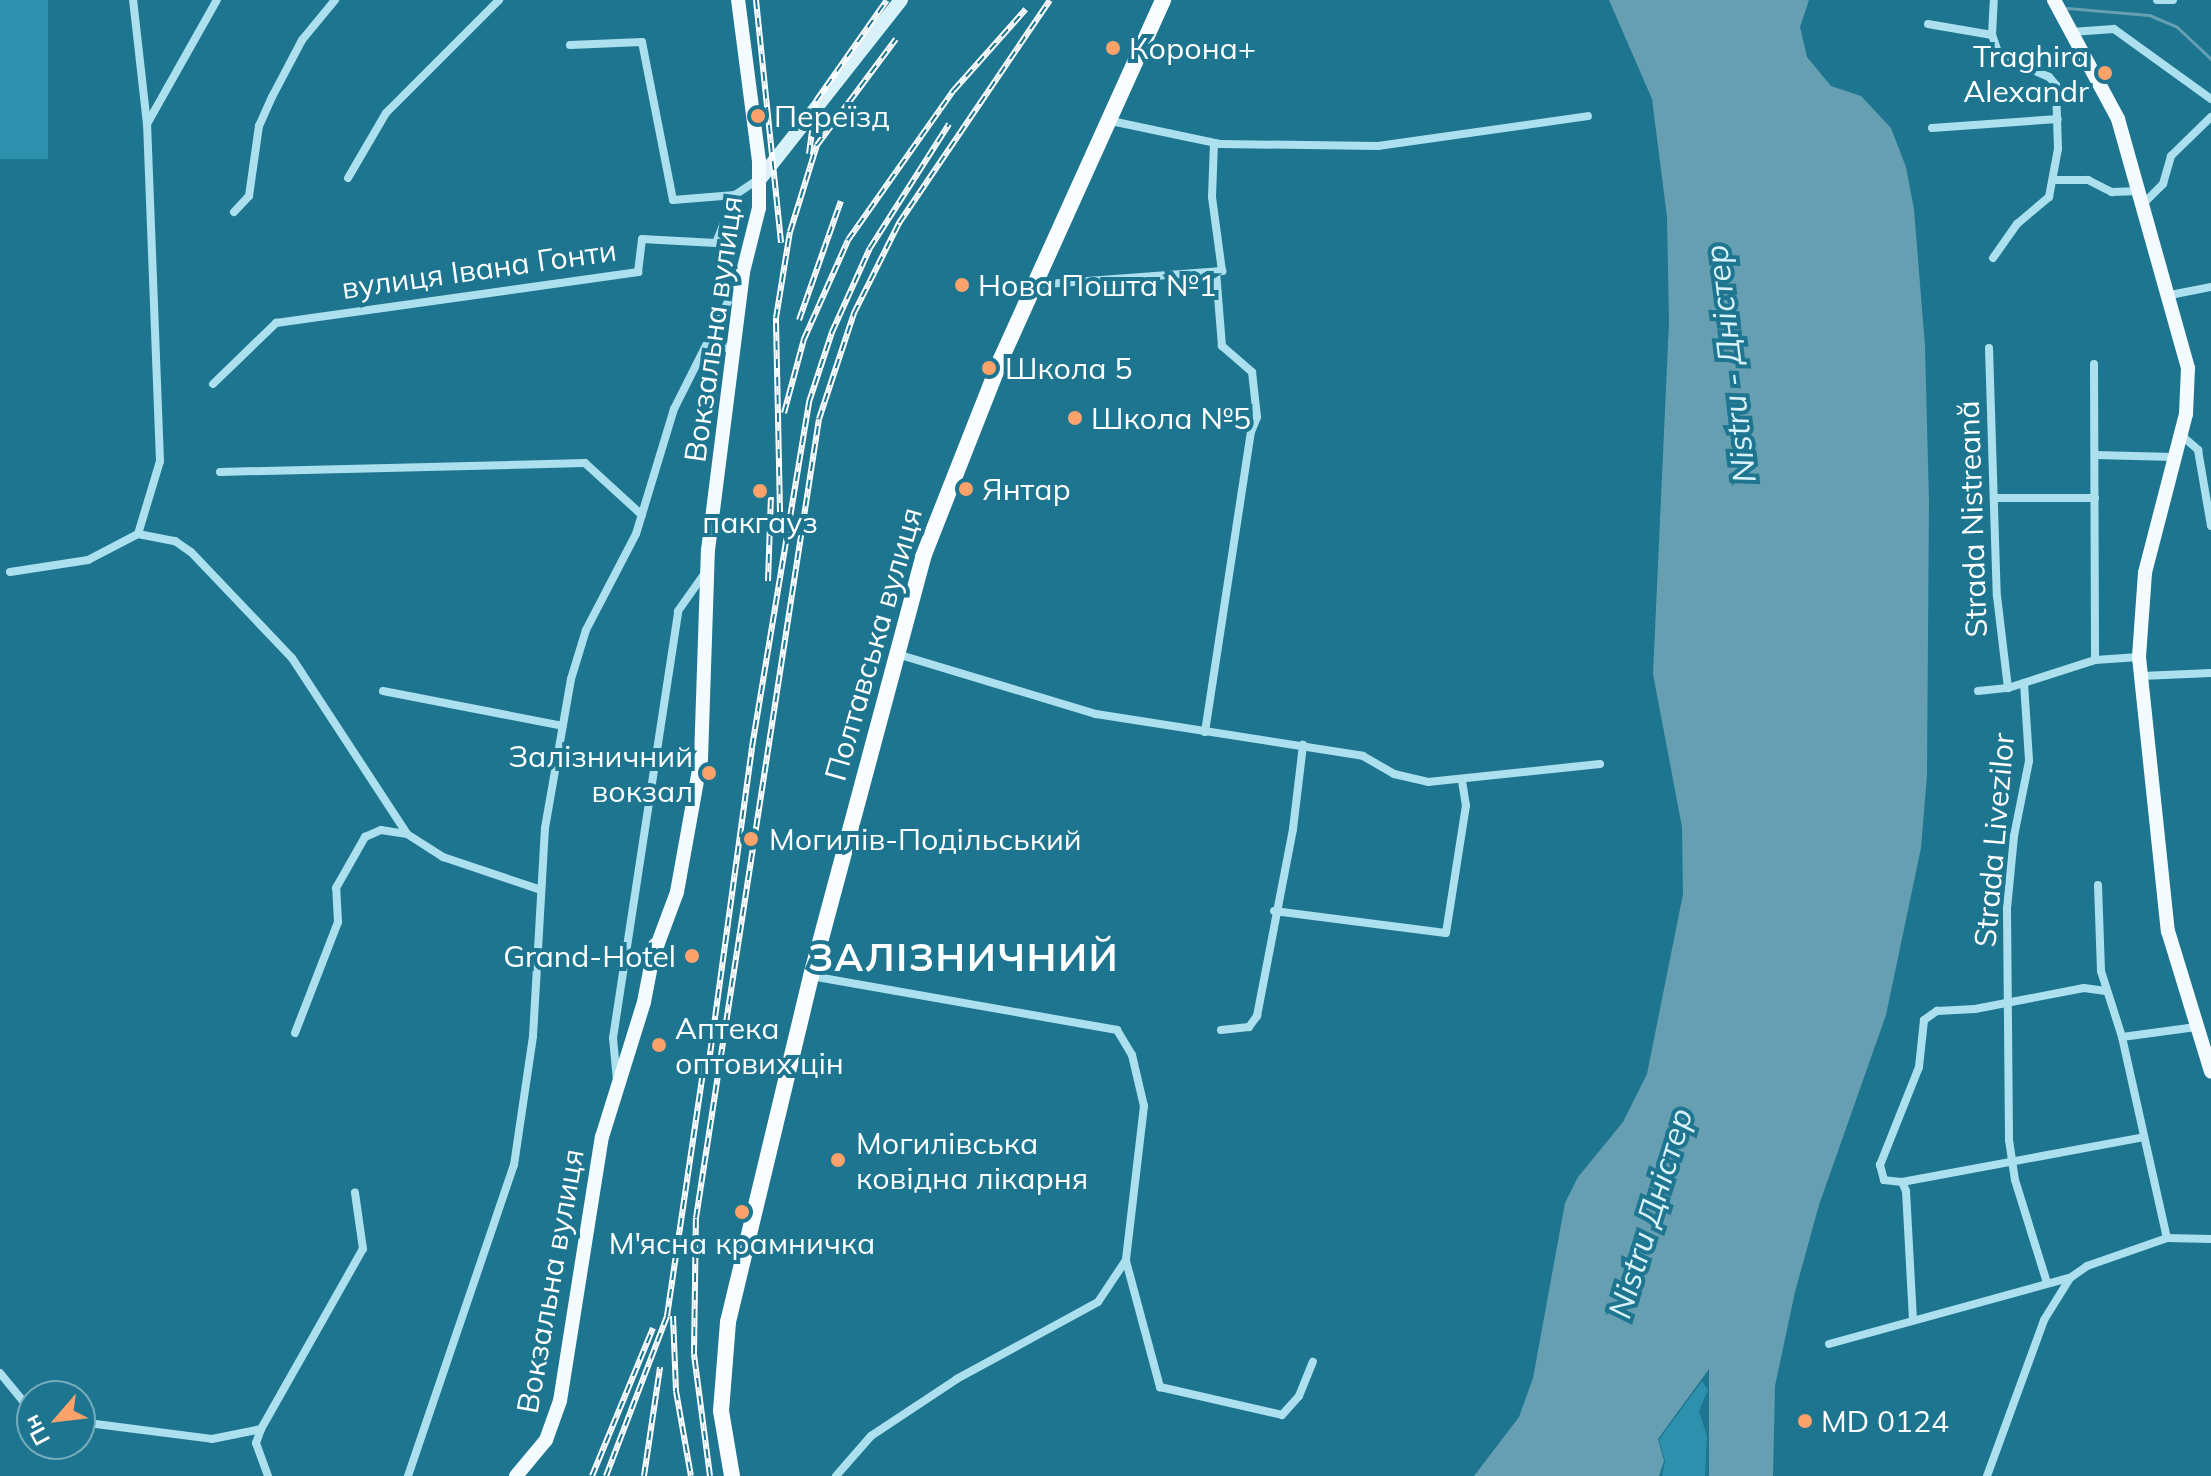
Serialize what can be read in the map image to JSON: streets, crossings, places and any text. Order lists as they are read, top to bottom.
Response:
{
  "streets": {
    "highway": ["Полтавська вулиця"],
    "main road": ["Вокзальна вулиця"],
    "street": ["вулиця Івана Гонти", "Strada Nistreană", "Strada Livezilor"]
  },
  "districts": ["ЗАЛІЗНИЧНИЙ"],
  "water": ["Nistru - Дністер", "Nistru Дністер"],
  "places": [
    "Корона+",
    "Traghira Alexandr",
    "Переїзд",
    "Нова Пошта №1",
    "Школа 5",
    "Школа №5",
    "Янтар",
    "пакгауз",
    "Залізничний вокзал",
    "Могилів-Подільський",
    "Grand-Hotel",
    "Аптека оптових цін",
    "Могилівська ковідна лікарня",
    "М'ясна крамничка",
    "MD 0124"
  ],
  "north": "bottom left"
}
